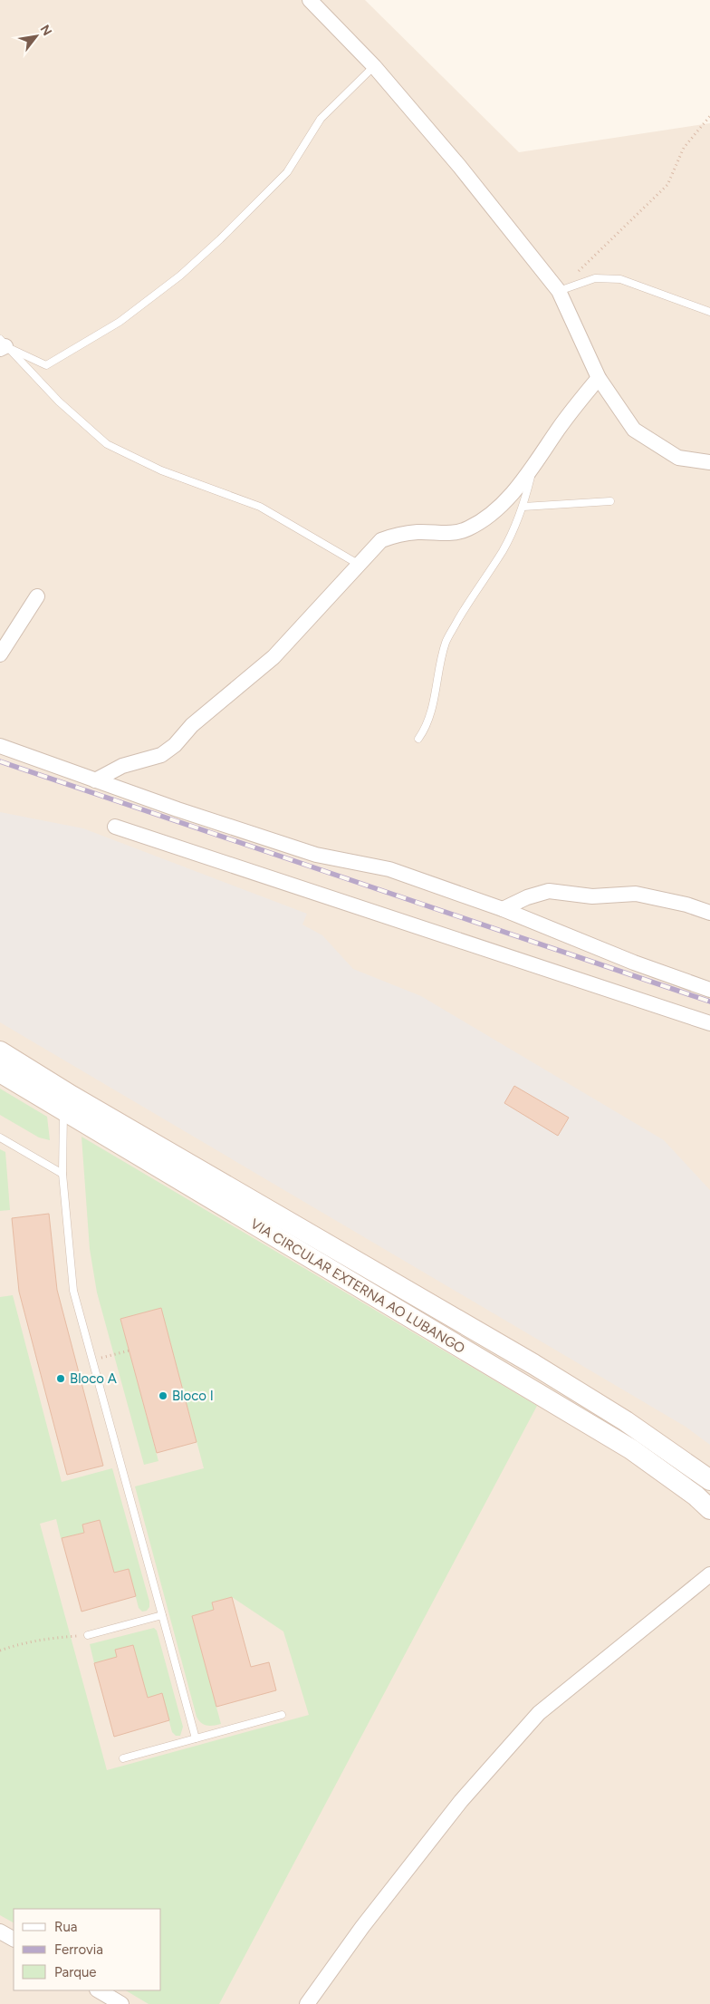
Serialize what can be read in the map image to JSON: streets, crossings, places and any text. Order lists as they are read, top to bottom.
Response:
{
  "streets": {
    "main road": ["VIA CIRCULAR EXTERNA AO LUBANGO"]
  },
  "places": ["Bloco A", "Bloco I"],
  "legend": ["Rua", "Ferrovia", "Parque"],
  "north": "top right"
}
